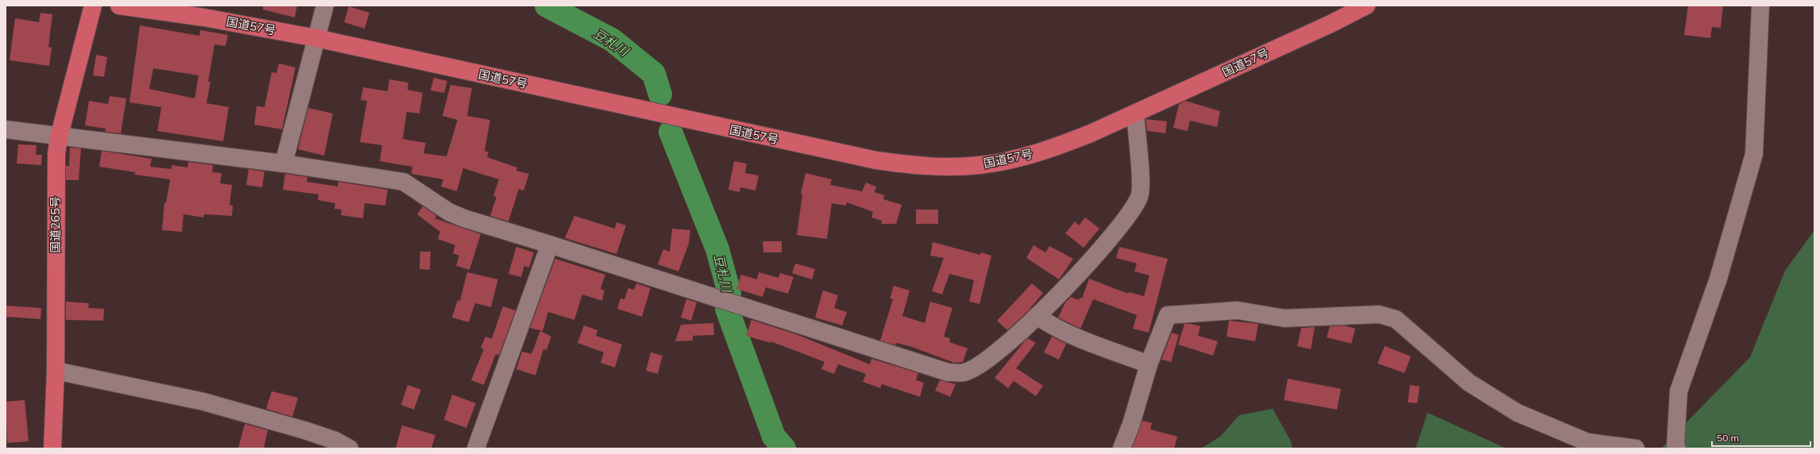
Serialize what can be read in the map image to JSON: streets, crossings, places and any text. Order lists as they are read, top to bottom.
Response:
{
  "streets": {
    "highway": ["国道57号", "国道265号"]
  },
  "water": ["豆札川"],
  "scale_bar": "50 m"
}
